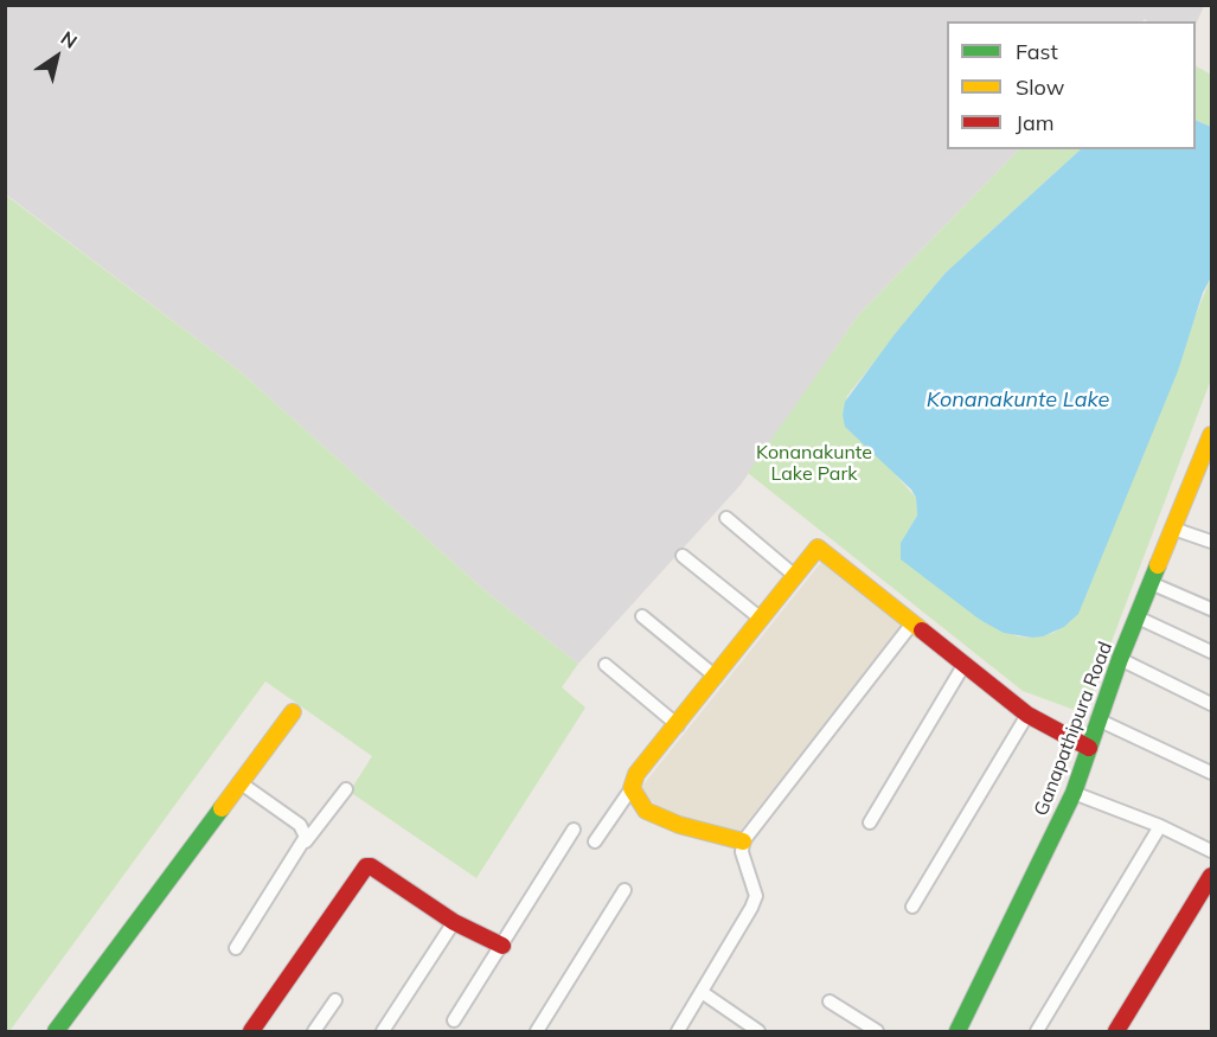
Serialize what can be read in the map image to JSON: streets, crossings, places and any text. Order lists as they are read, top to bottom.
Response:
{
  "streets": {
    "street": ["Ganapathipura Road"]
  },
  "water": ["Konanakunte Lake"],
  "parks": ["Konanakunte Lake Park"],
  "legend": ["Fast", "Slow", "Jam"],
  "north": "top right"
}
